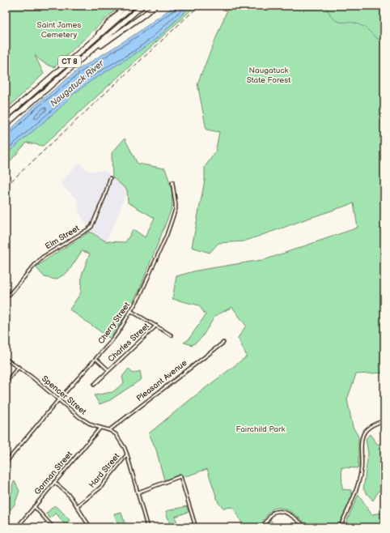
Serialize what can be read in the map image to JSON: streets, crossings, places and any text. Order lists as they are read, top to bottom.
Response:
{
  "streets": {
    "highway": ["CT 8"],
    "street": [
      "Elm Street",
      "Cherry Street",
      "Charles Street",
      "Pleasant Avenue",
      "Spencer Street",
      "Hard Street",
      "Gorman Street"
    ]
  },
  "crossings": [
    ["Cherry Street", "Charles Street"],
    ["Cherry Street", "Spencer Street"],
    ["Pleasant Avenue", "Spencer Street"],
    ["Spencer Street", "Hard Street"],
    ["Spencer Street", "Gorman Street"]
  ],
  "water": ["Naugatuck River"],
  "parks": ["Saint James Cemetery", "Naugatuck State Forest", "Fairchild Park"]
}
